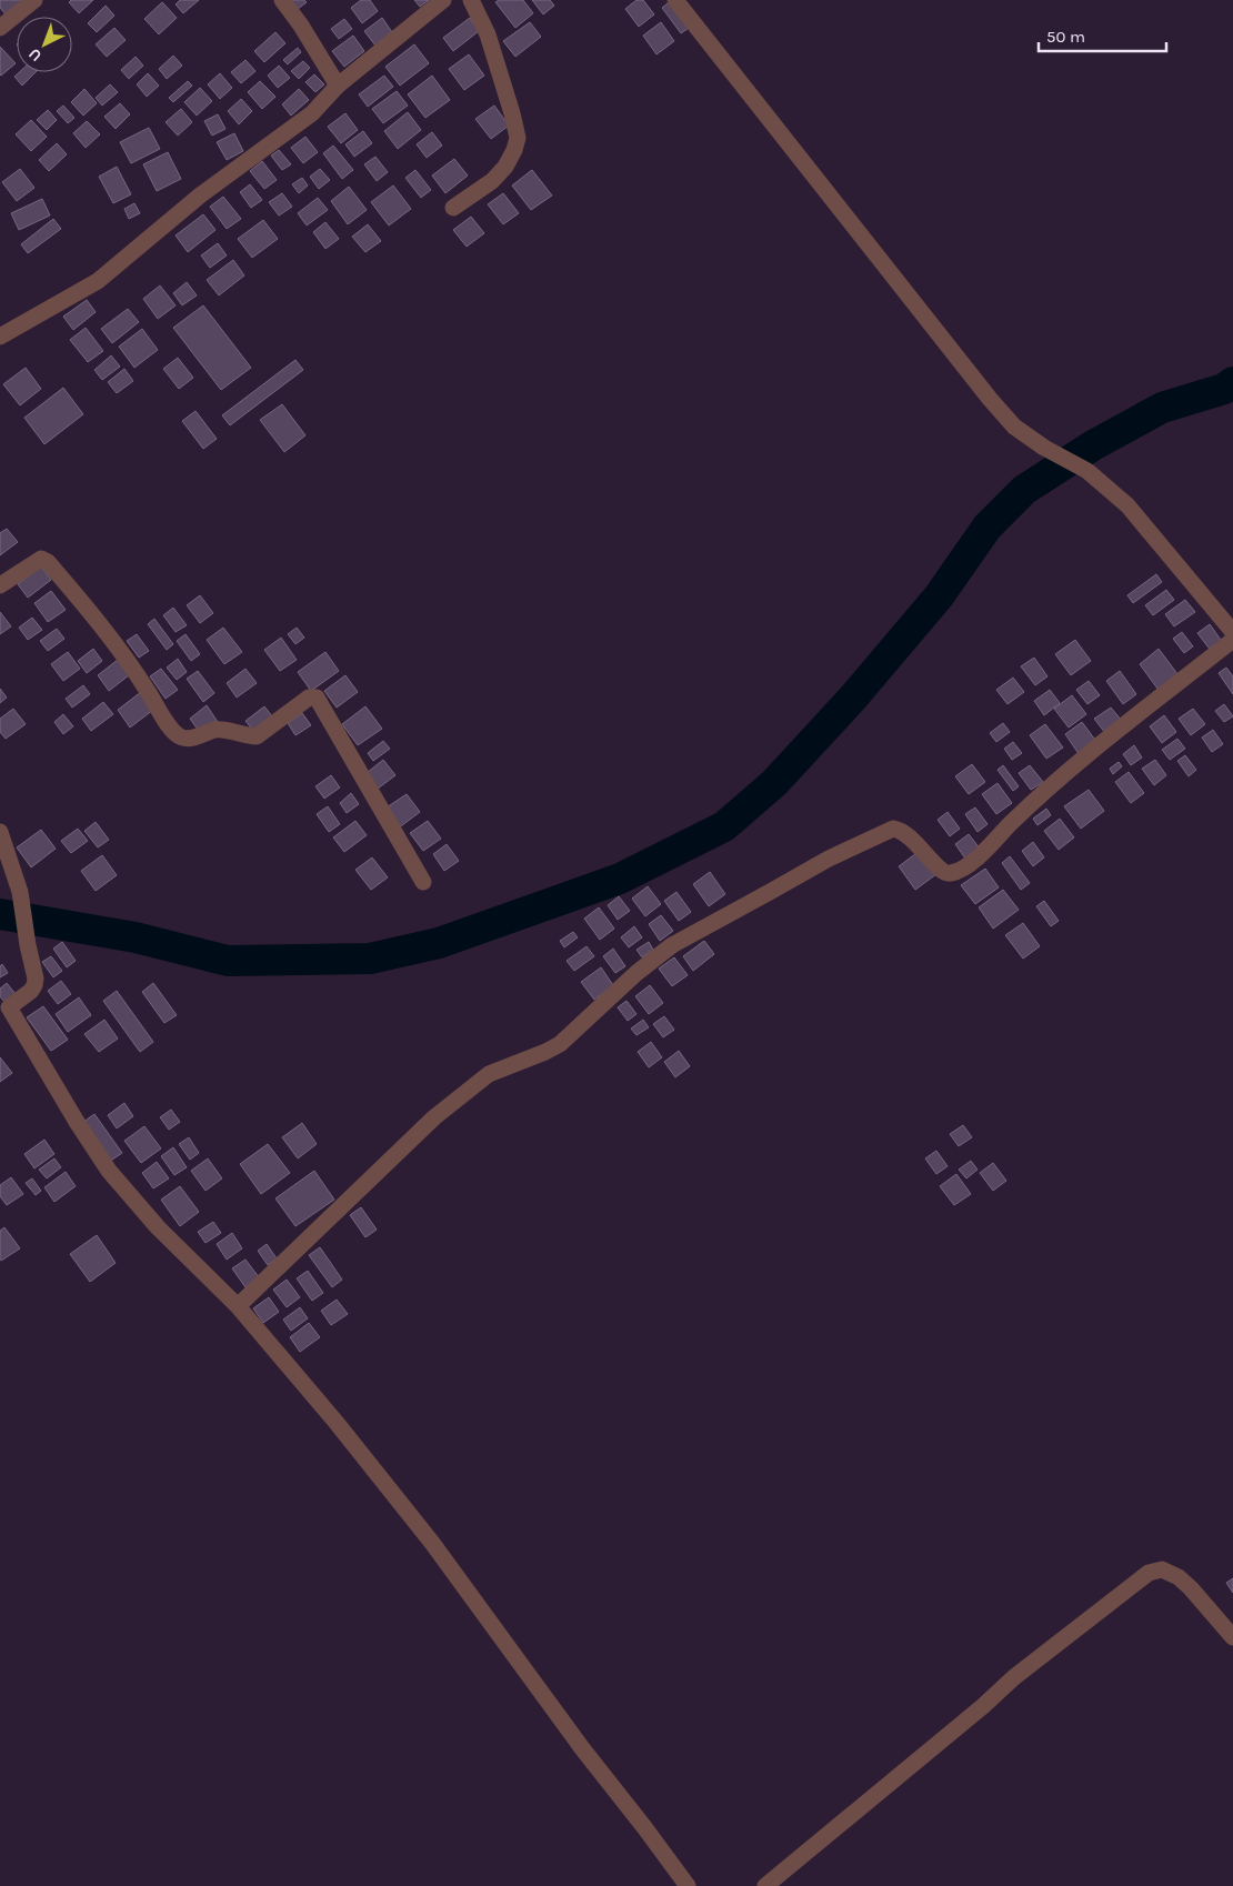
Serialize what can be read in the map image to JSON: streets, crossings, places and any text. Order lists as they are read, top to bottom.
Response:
{
  "scale_bar": "50 m",
  "north": "bottom left"
}
